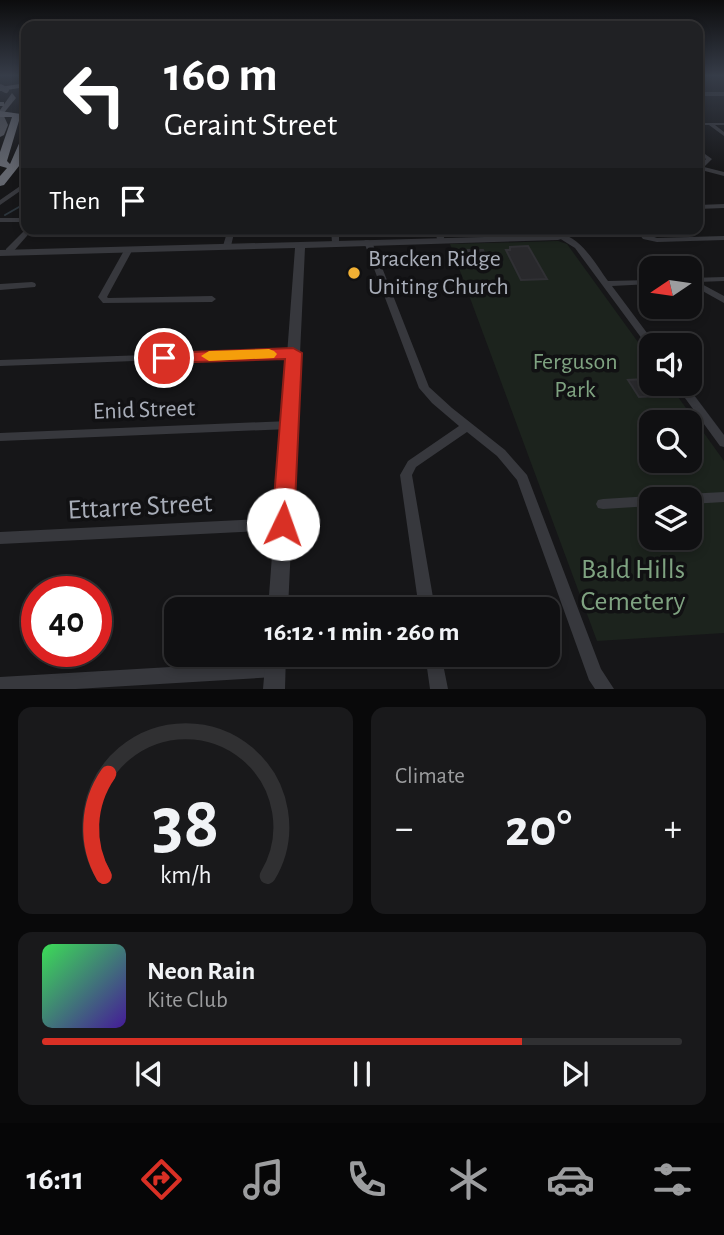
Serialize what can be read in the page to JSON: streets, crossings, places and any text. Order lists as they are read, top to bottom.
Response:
{
  "streets": {
    "street": ["Enid Street", "Ettarre Street"]
  },
  "parks": ["Ferguson Park", "Bald Hills Cemetery"],
  "places": ["Bracken Ridge Uniting Church"],
  "north": "left",
  "page": {
    "turn": ["160 m", "Geraint Street"],
    "then": "Then",
    "limit": "40",
    "trip": "16:12 · 1 min · 260 m",
    "tile": "Climate",
    "heat": ["−", "20°", "+"],
    "song": ["Neon Rain", "Kite Club"],
    "tabs": "16:11",
    "gauge": ["38", "km/h"]
  }
}
